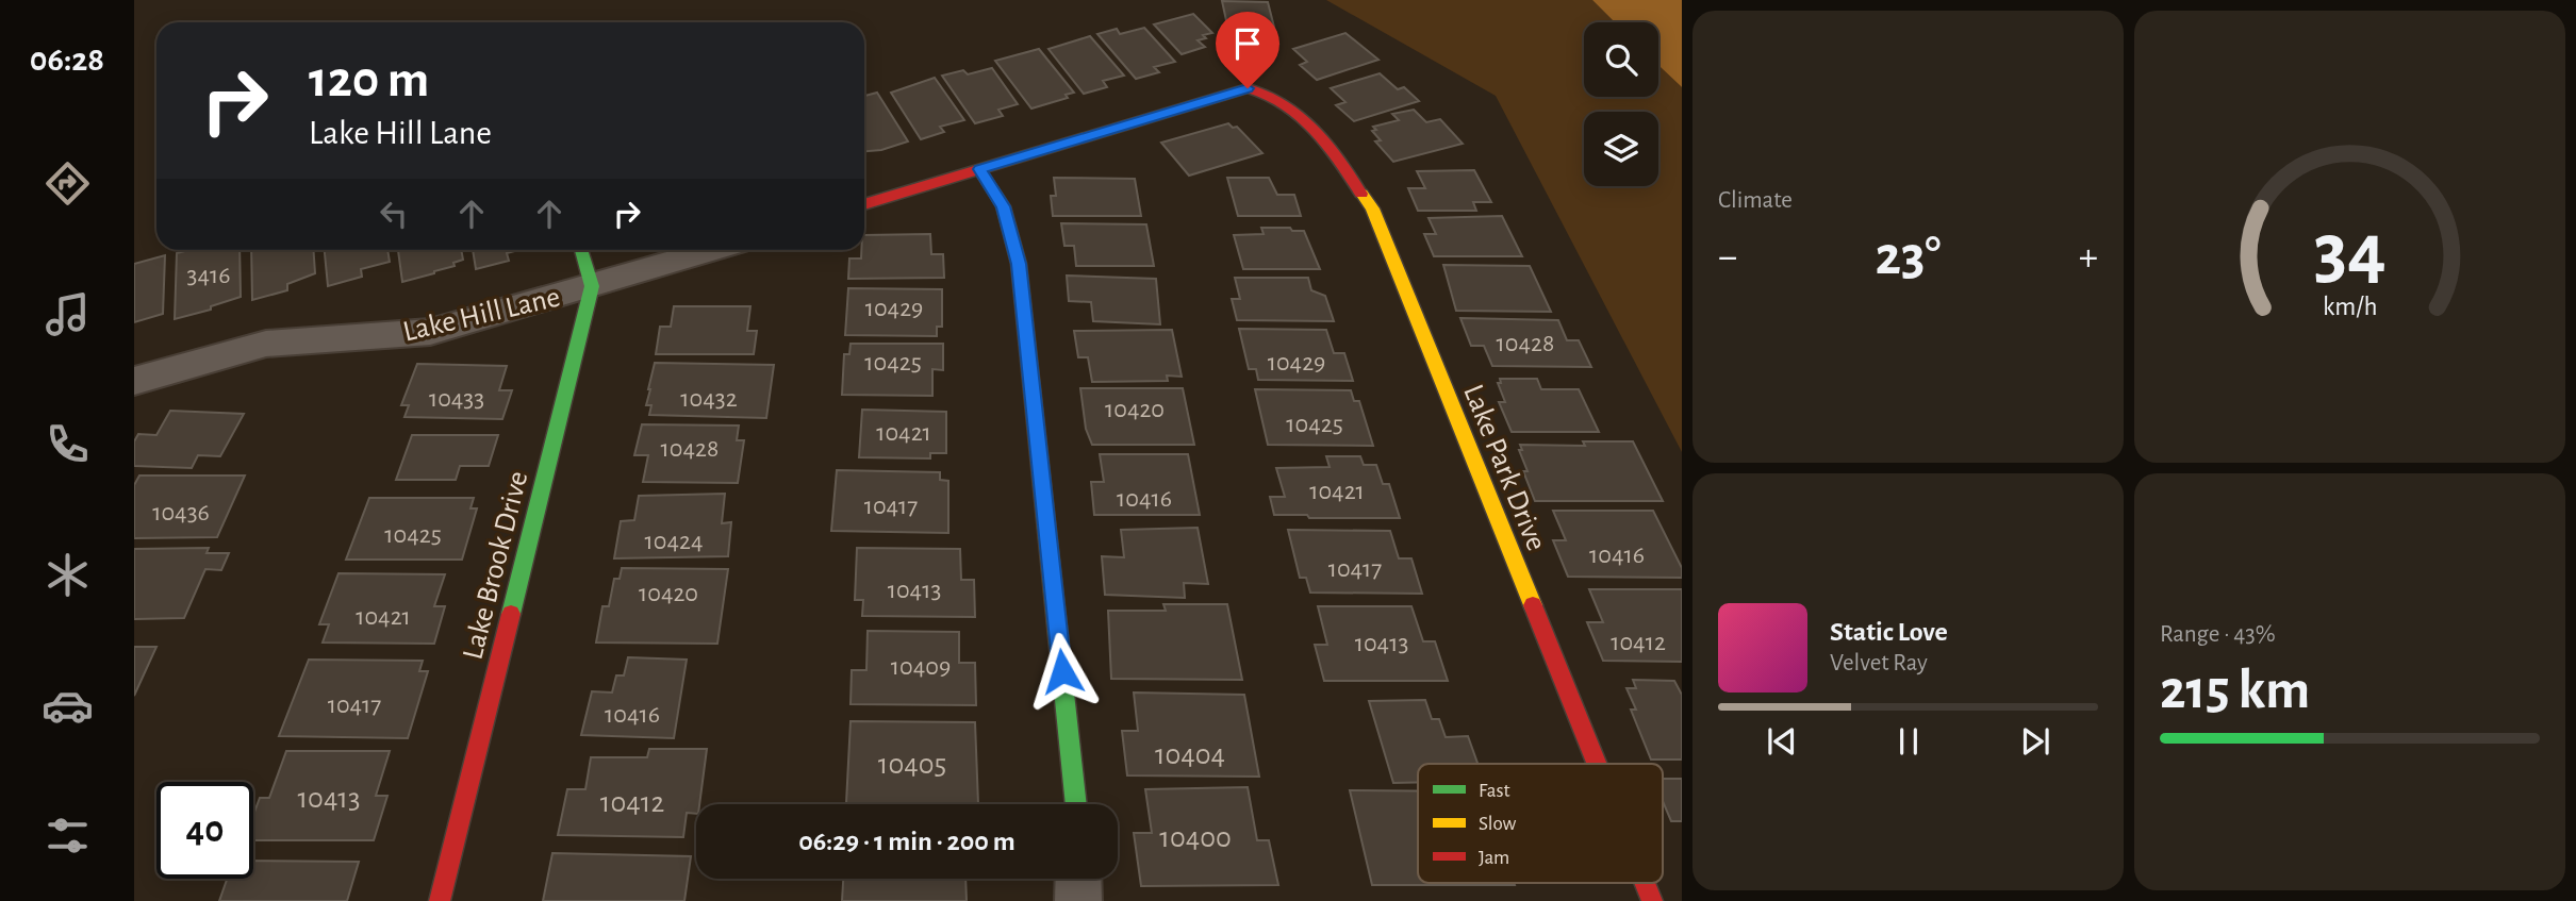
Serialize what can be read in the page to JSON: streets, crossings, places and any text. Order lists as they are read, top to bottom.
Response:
{
  "streets": {
    "street": ["Lake Hill Lane", "Lake Park Drive", "Lake Brook Drive"]
  },
  "crossings": [
    ["Lake Hill Lane", "Lake Brook Drive"]
  ],
  "house_numbers": [
    "3416",
    "10429",
    "10428",
    "10425",
    "10429",
    "10433",
    "10432",
    "10420",
    "10425",
    "10421",
    "10428",
    "10421",
    "10416",
    "10417",
    "10436",
    "10425",
    "10424",
    "10416",
    "10417",
    "10413",
    "10420",
    "10421",
    "10412",
    "10413",
    "10409",
    "10417",
    "10416",
    "10404",
    "10405",
    "10413",
    "10412",
    "10400"
  ],
  "legend": ["Fast", "Slow", "Jam"],
  "page": {
    "tabs": "06:28",
    "tile": [
      "Climate",
      ["Range · 43%", "215 km"]
    ],
    "turn": ["120 m", "Lake Hill Lane"],
    "heat": ["−", "23°", "+"],
    "song": ["Static Love", "Velvet Ray"],
    "limit": "40",
    "trip": "06:29 · 1 min · 200 m",
    "gauge": ["34", "km/h"]
  }
}
